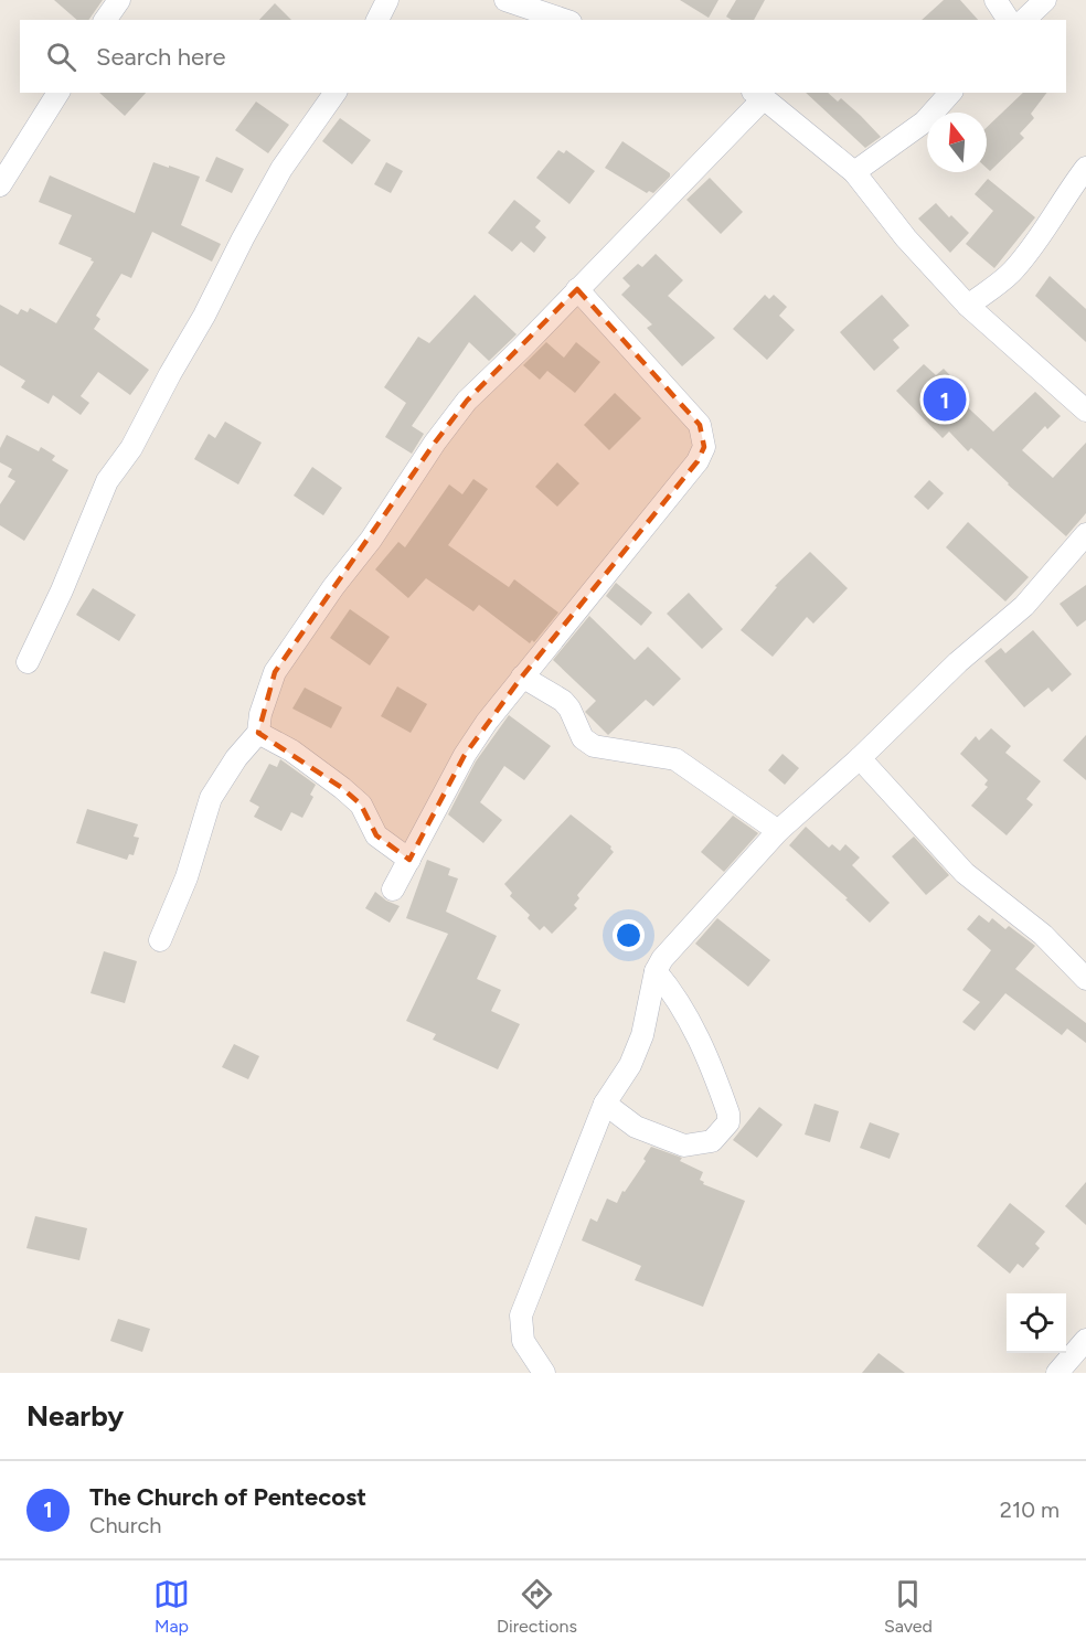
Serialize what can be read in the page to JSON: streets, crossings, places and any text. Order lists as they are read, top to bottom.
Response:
{
  "north": "top",
  "page": {
    "search": "Search here",
    "pins": "1",
    "heading": "Nearby",
    "list": [
      {
        "mark": "1",
        "name": "The Church of Pentecost",
        "note": "Church",
        "value": "210 m"
      }
    ],
    "nav": ["Map", "Directions", "Saved"]
  }
}
